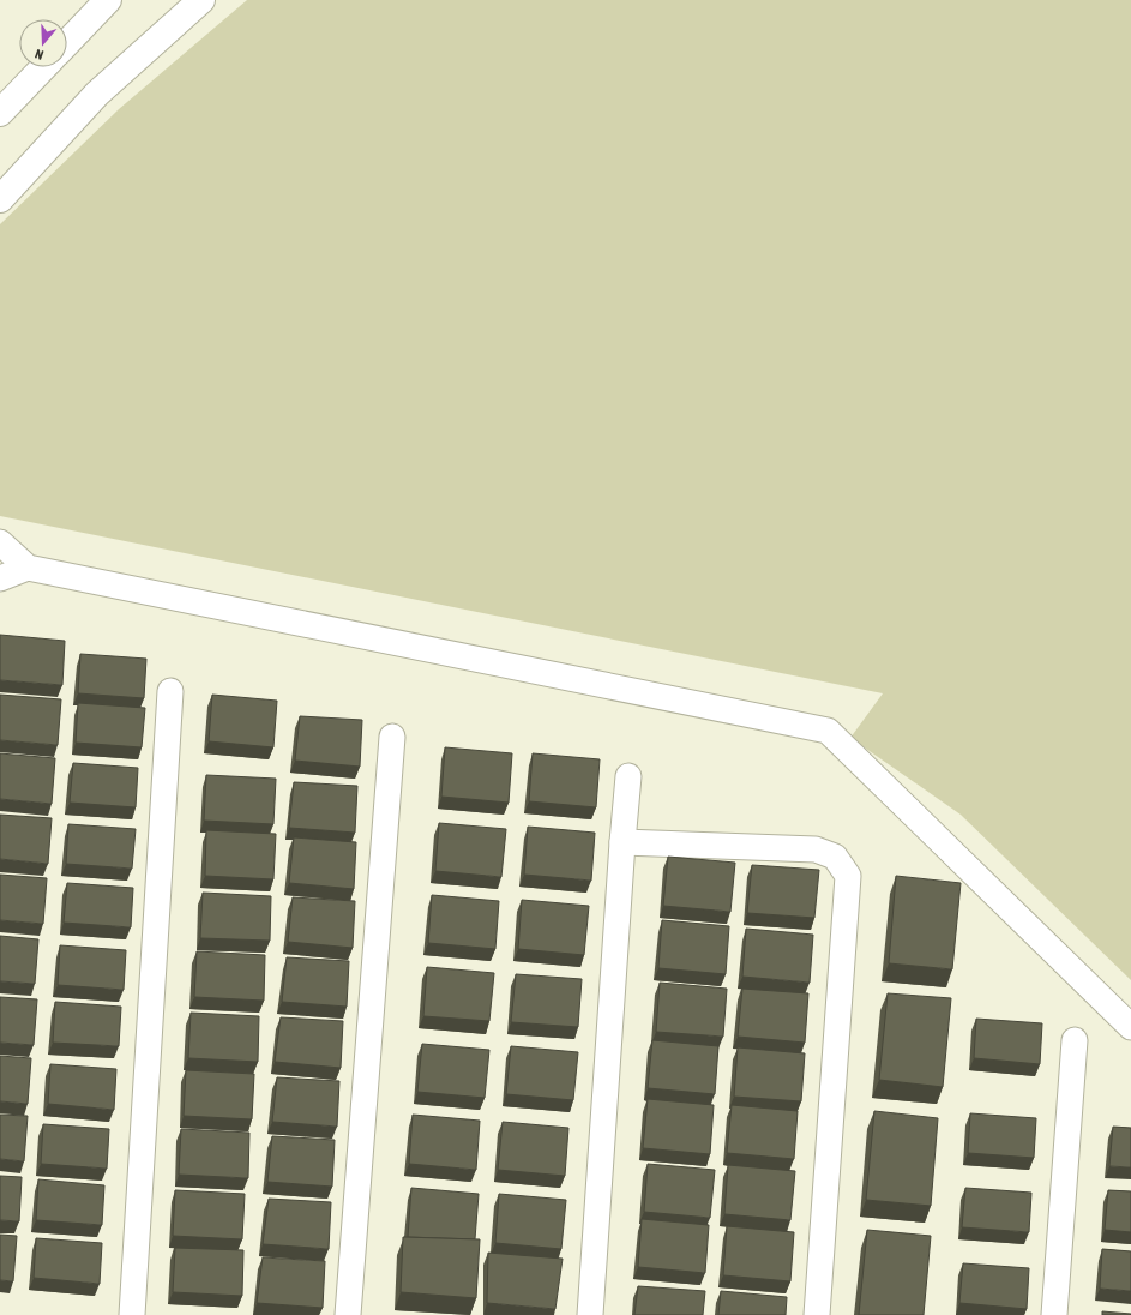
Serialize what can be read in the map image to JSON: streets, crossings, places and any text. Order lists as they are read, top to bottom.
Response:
{
  "north": "bottom"
}
